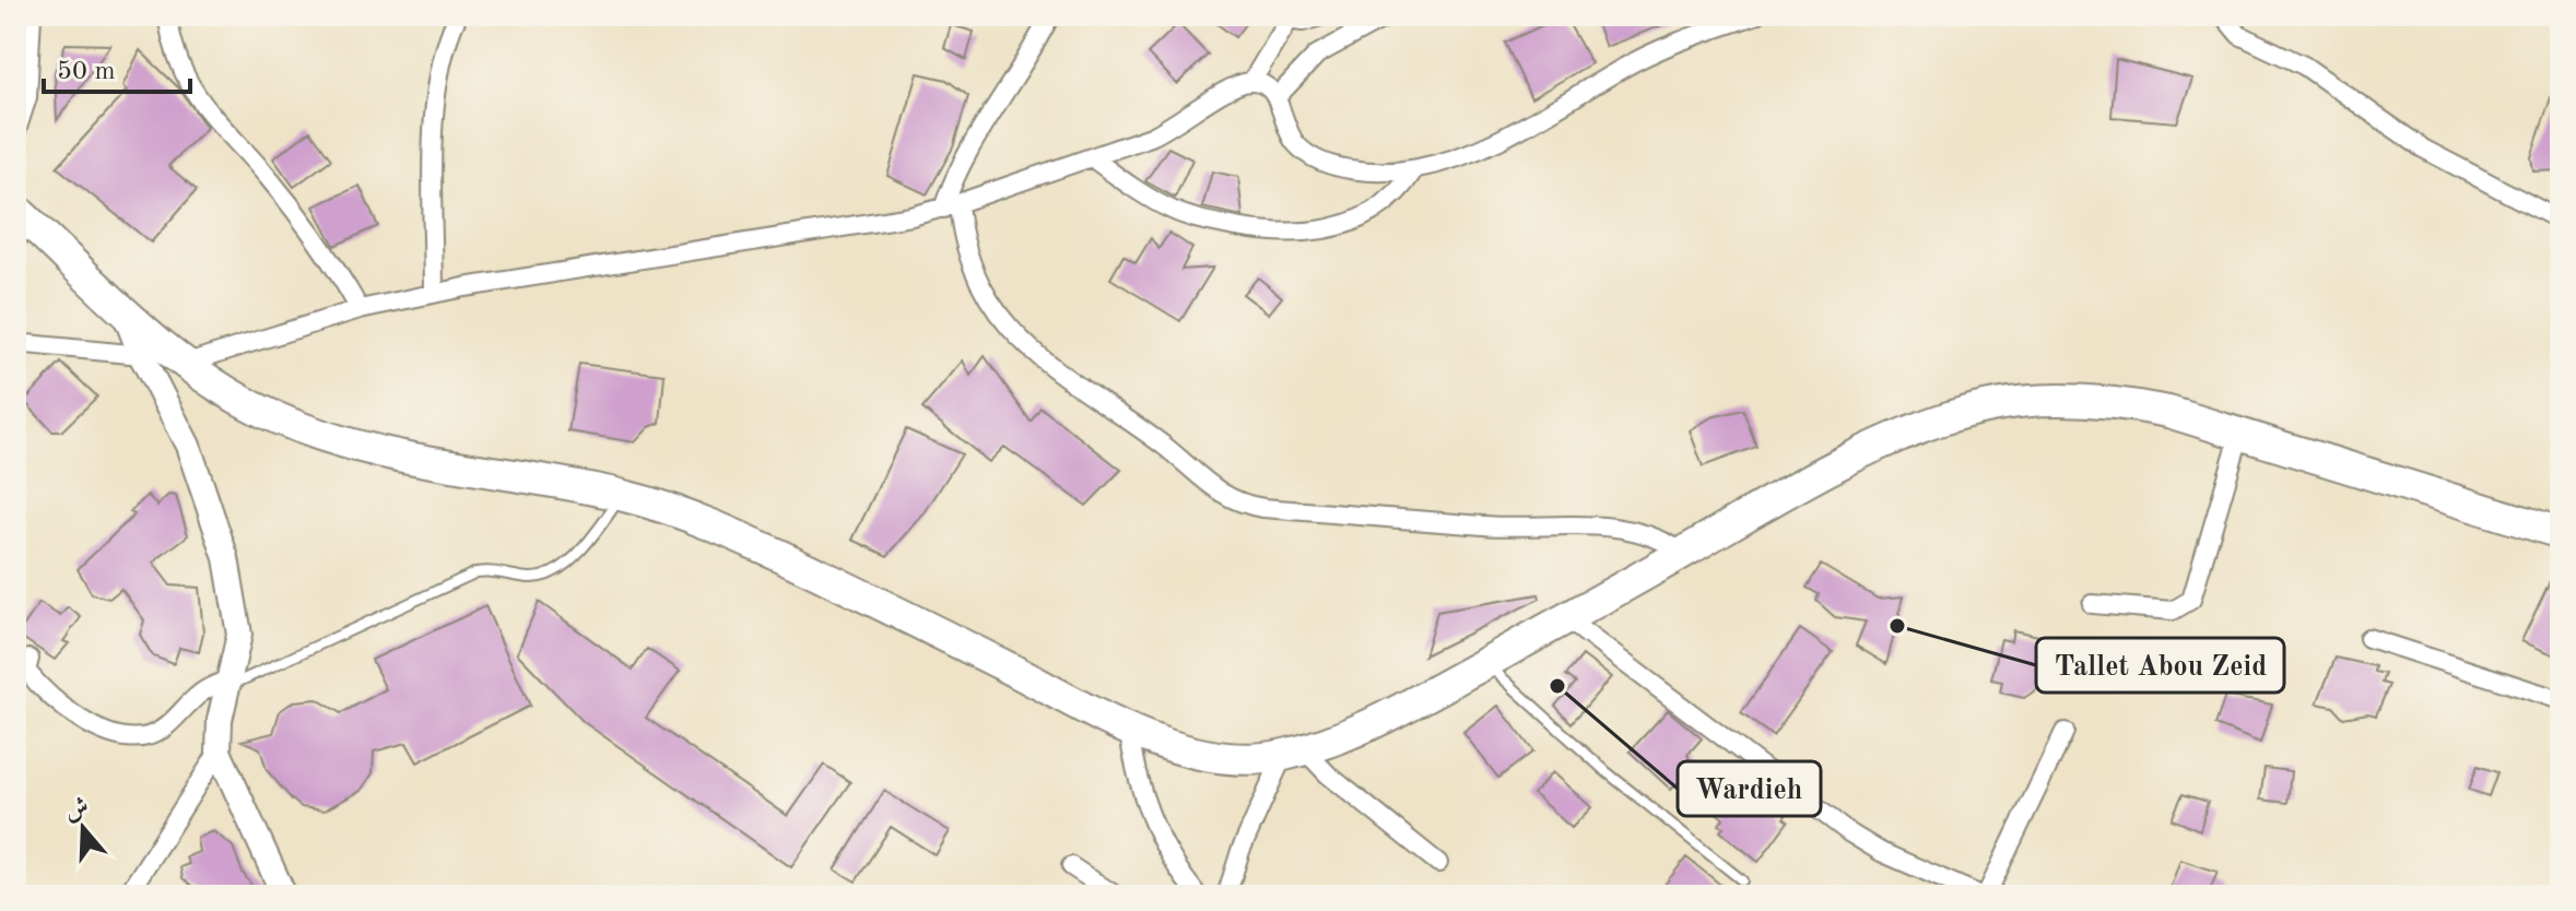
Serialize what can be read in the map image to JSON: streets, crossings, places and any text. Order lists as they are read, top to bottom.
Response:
{
  "places": ["Tallet Abou Zeid", "Wardieh"],
  "scale_bar": "50 m",
  "north": "top"
}
